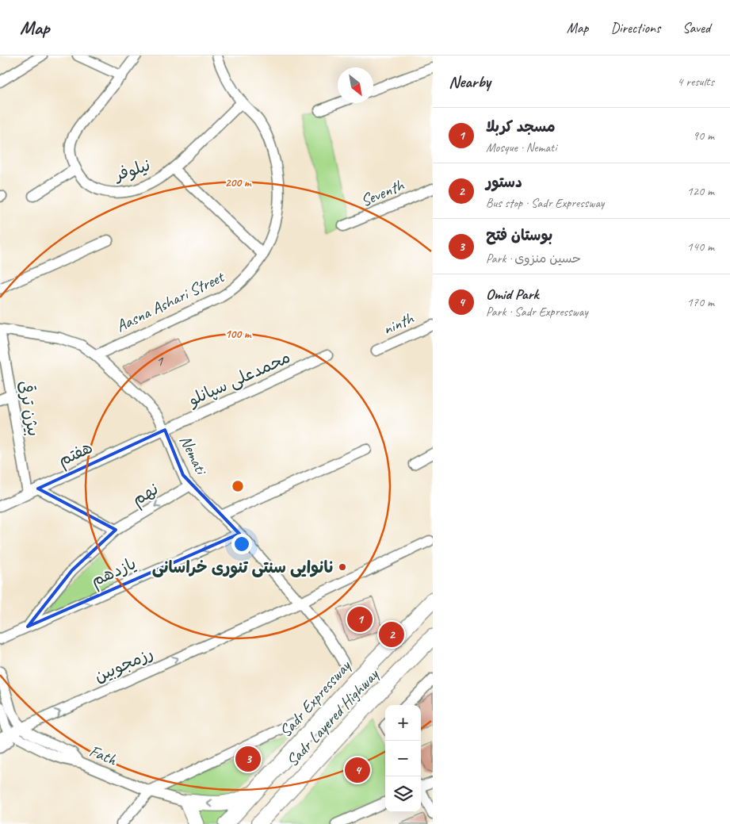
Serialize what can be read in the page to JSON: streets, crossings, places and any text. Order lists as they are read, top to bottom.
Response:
{
  "streets": {
    "highway": ["Sadr Expressway", "Sadr Layered Highway"],
    "street": [
      "نیلوفر",
      "Seventh",
      "Aasna Ashari Street",
      "ninth",
      "محمدعلی سپانلو",
      "بیژن ترقی",
      "هفتم",
      "Nemati",
      "نهم",
      "یازدهم",
      "رزمجوبین",
      "Fath"
    ]
  },
  "crossings": [
    ["نیلوفر", "Aasna Ashari Street"],
    ["Aasna Ashari Street", "Nemati"],
    ["محمدعلی سپانلو", "هفتم"],
    ["محمدعلی سپانلو", "Nemati"],
    ["بیژن ترقی", "هفتم"],
    ["بیژن ترقی", "Nemati"],
    ["هفتم", "Nemati"],
    ["Nemati", "نهم"],
    ["Nemati", "یازدهم"],
    ["Nemati", "رزمجوبین"],
    ["نهم", "یازدهم"],
    ["رزمجوبین", "Fath"],
    ["Sadr Expressway", "Sadr Layered Highway"]
  ],
  "one_way": ["نهم", "یازدهم", "رزمجوبین"],
  "places": ["نانوایی سنتی تنوری خراسانی"],
  "house_numbers": ["1"],
  "north": "bottom right",
  "page": {
    "header": "Map",
    "nav": ["Map", "Directions", "Saved"],
    "heading": ["Nearby", "4 results"],
    "list": [
      {
        "mark": "1",
        "name": "مسجد کربلا",
        "note": "Mosque · Nemati",
        "value": "90 m"
      },
      {
        "mark": "2",
        "name": "دستور",
        "note": "Bus stop · Sadr Expressway",
        "value": "120 m"
      },
      {
        "mark": "3",
        "name": "بوستان فتح",
        "note": "Park · حسین منزوی",
        "value": "140 m"
      },
      {
        "mark": "4",
        "name": "Omid Park",
        "note": "Park · Sadr Expressway",
        "value": "170 m"
      }
    ],
    "pins": [
      "1",
      "2",
      "3",
      "4"
    ],
    "map_buttons": ["+", "−"]
  },
  "rings": ["200 m", "100 m"]
}
